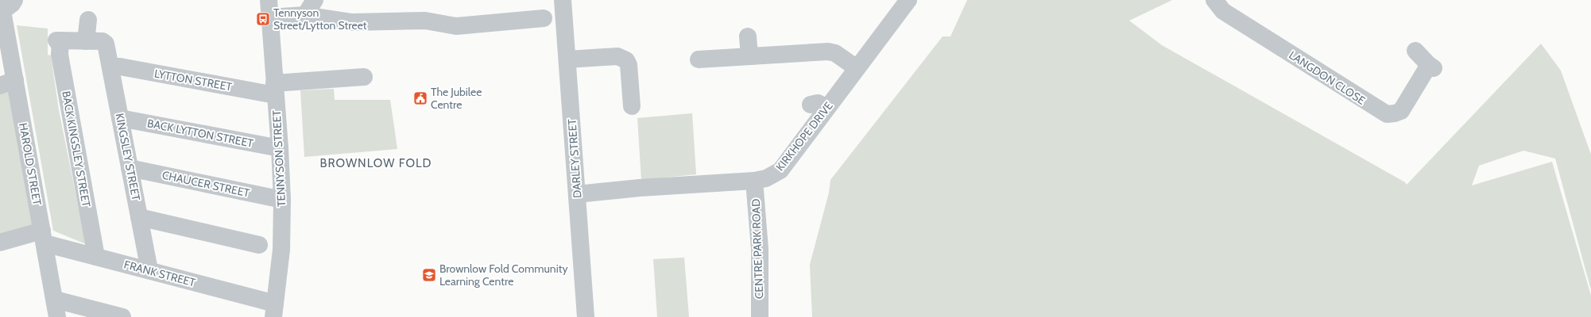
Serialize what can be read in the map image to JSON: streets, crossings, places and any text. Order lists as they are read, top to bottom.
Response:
{
  "streets": {
    "street": [
      "LANGDON CLOSE",
      "LYTTON STREET",
      "BACK LYTTON STREET",
      "KIRKHOPE DRIVE",
      "BACK KINGSLEY STREET",
      "KINGSLEY STREET",
      "TENNYSON STREET",
      "DARLEY STREET",
      "HAROLD STREET",
      "CHAUCER STREET",
      "CENTRE PARK ROAD",
      "FRANK STREET"
    ]
  },
  "crossings": [
    ["LYTTON STREET", "KINGSLEY STREET"],
    ["LYTTON STREET", "TENNYSON STREET"],
    ["BACK LYTTON STREET", "KINGSLEY STREET"],
    ["BACK LYTTON STREET", "TENNYSON STREET"],
    ["KIRKHOPE DRIVE", "DARLEY STREET"],
    ["KIRKHOPE DRIVE", "CENTRE PARK ROAD"],
    ["BACK KINGSLEY STREET", "KINGSLEY STREET"],
    ["BACK KINGSLEY STREET", "FRANK STREET"],
    ["KINGSLEY STREET", "CHAUCER STREET"],
    ["KINGSLEY STREET", "FRANK STREET"],
    ["TENNYSON STREET", "CHAUCER STREET"],
    ["TENNYSON STREET", "FRANK STREET"],
    ["HAROLD STREET", "FRANK STREET"]
  ],
  "districts": ["BROWNLOW FOLD"],
  "places": {
    "bus stop": ["Tennyson Street/Lytton Street"],
    "public building": ["The Jubilee Centre"],
    "school or university": ["Brownlow Fold Community Learning Centre"]
  }
}
